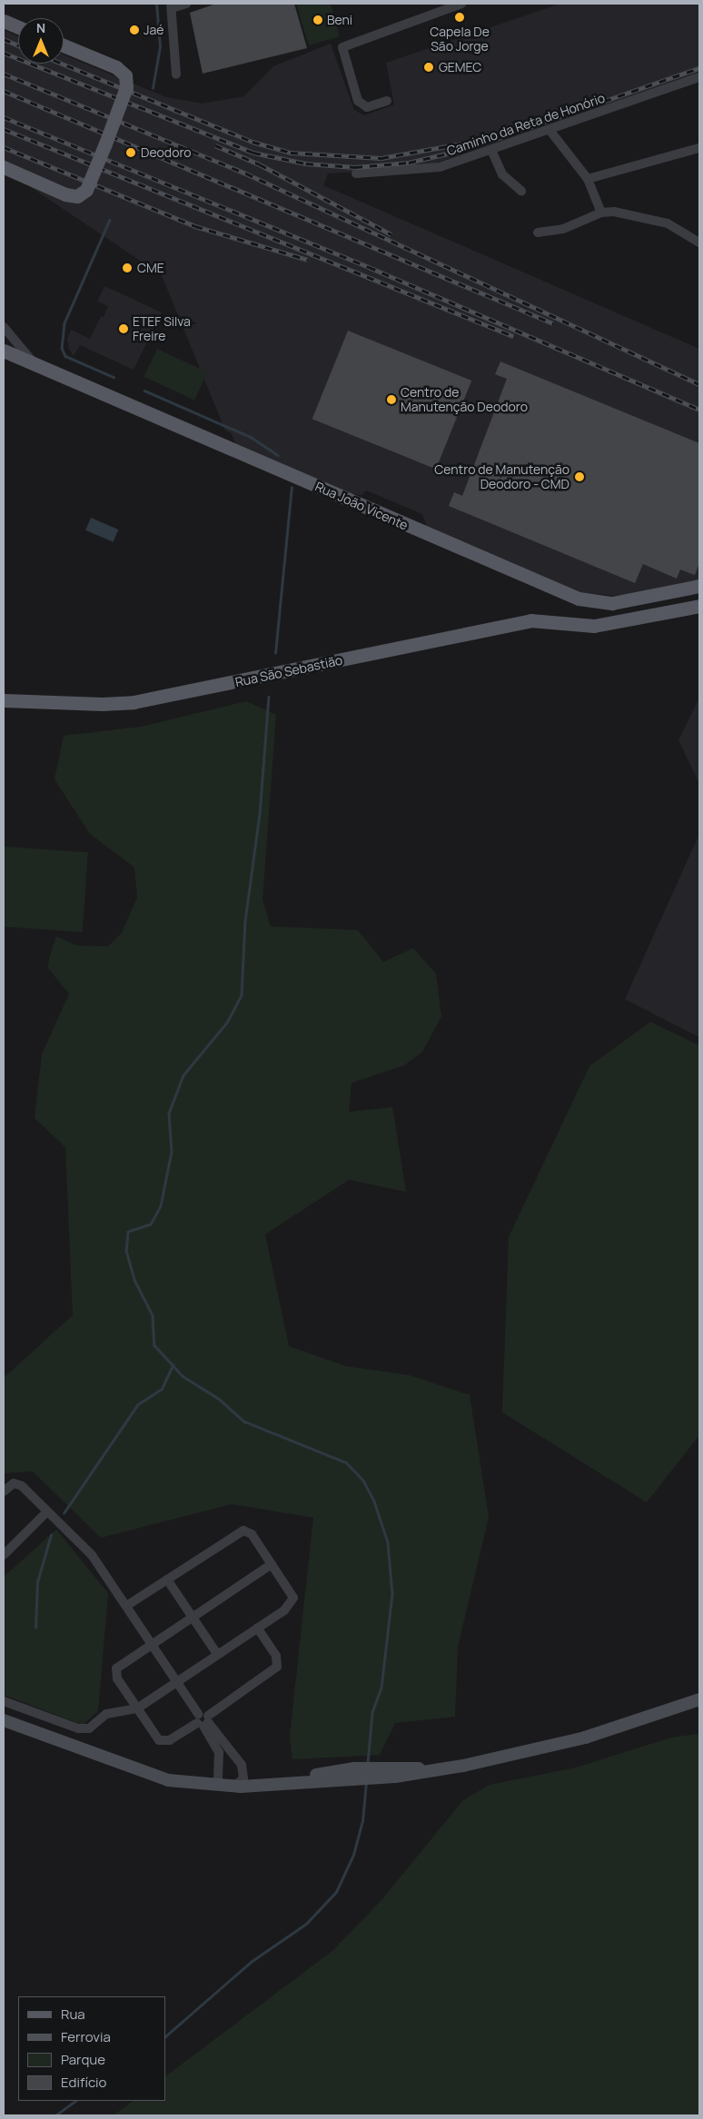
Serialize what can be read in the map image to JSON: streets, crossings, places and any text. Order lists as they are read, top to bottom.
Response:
{
  "streets": {
    "main road": ["Rua João Vicente", "Rua São Sebastião"],
    "street": ["Caminho da Reta de Honório"]
  },
  "places": [
    "Capela De São Jorge",
    "Beni",
    "Jaé",
    "GEMEC",
    "Deodoro",
    "CME",
    "ETEF Silva Freire",
    "Centro de Manutenção Deodoro",
    "Centro de Manutenção Deodoro - CMD"
  ],
  "legend": [
    "Rua",
    "Ferrovia",
    "Parque",
    "Edifício"
  ],
  "north": "top"
}
